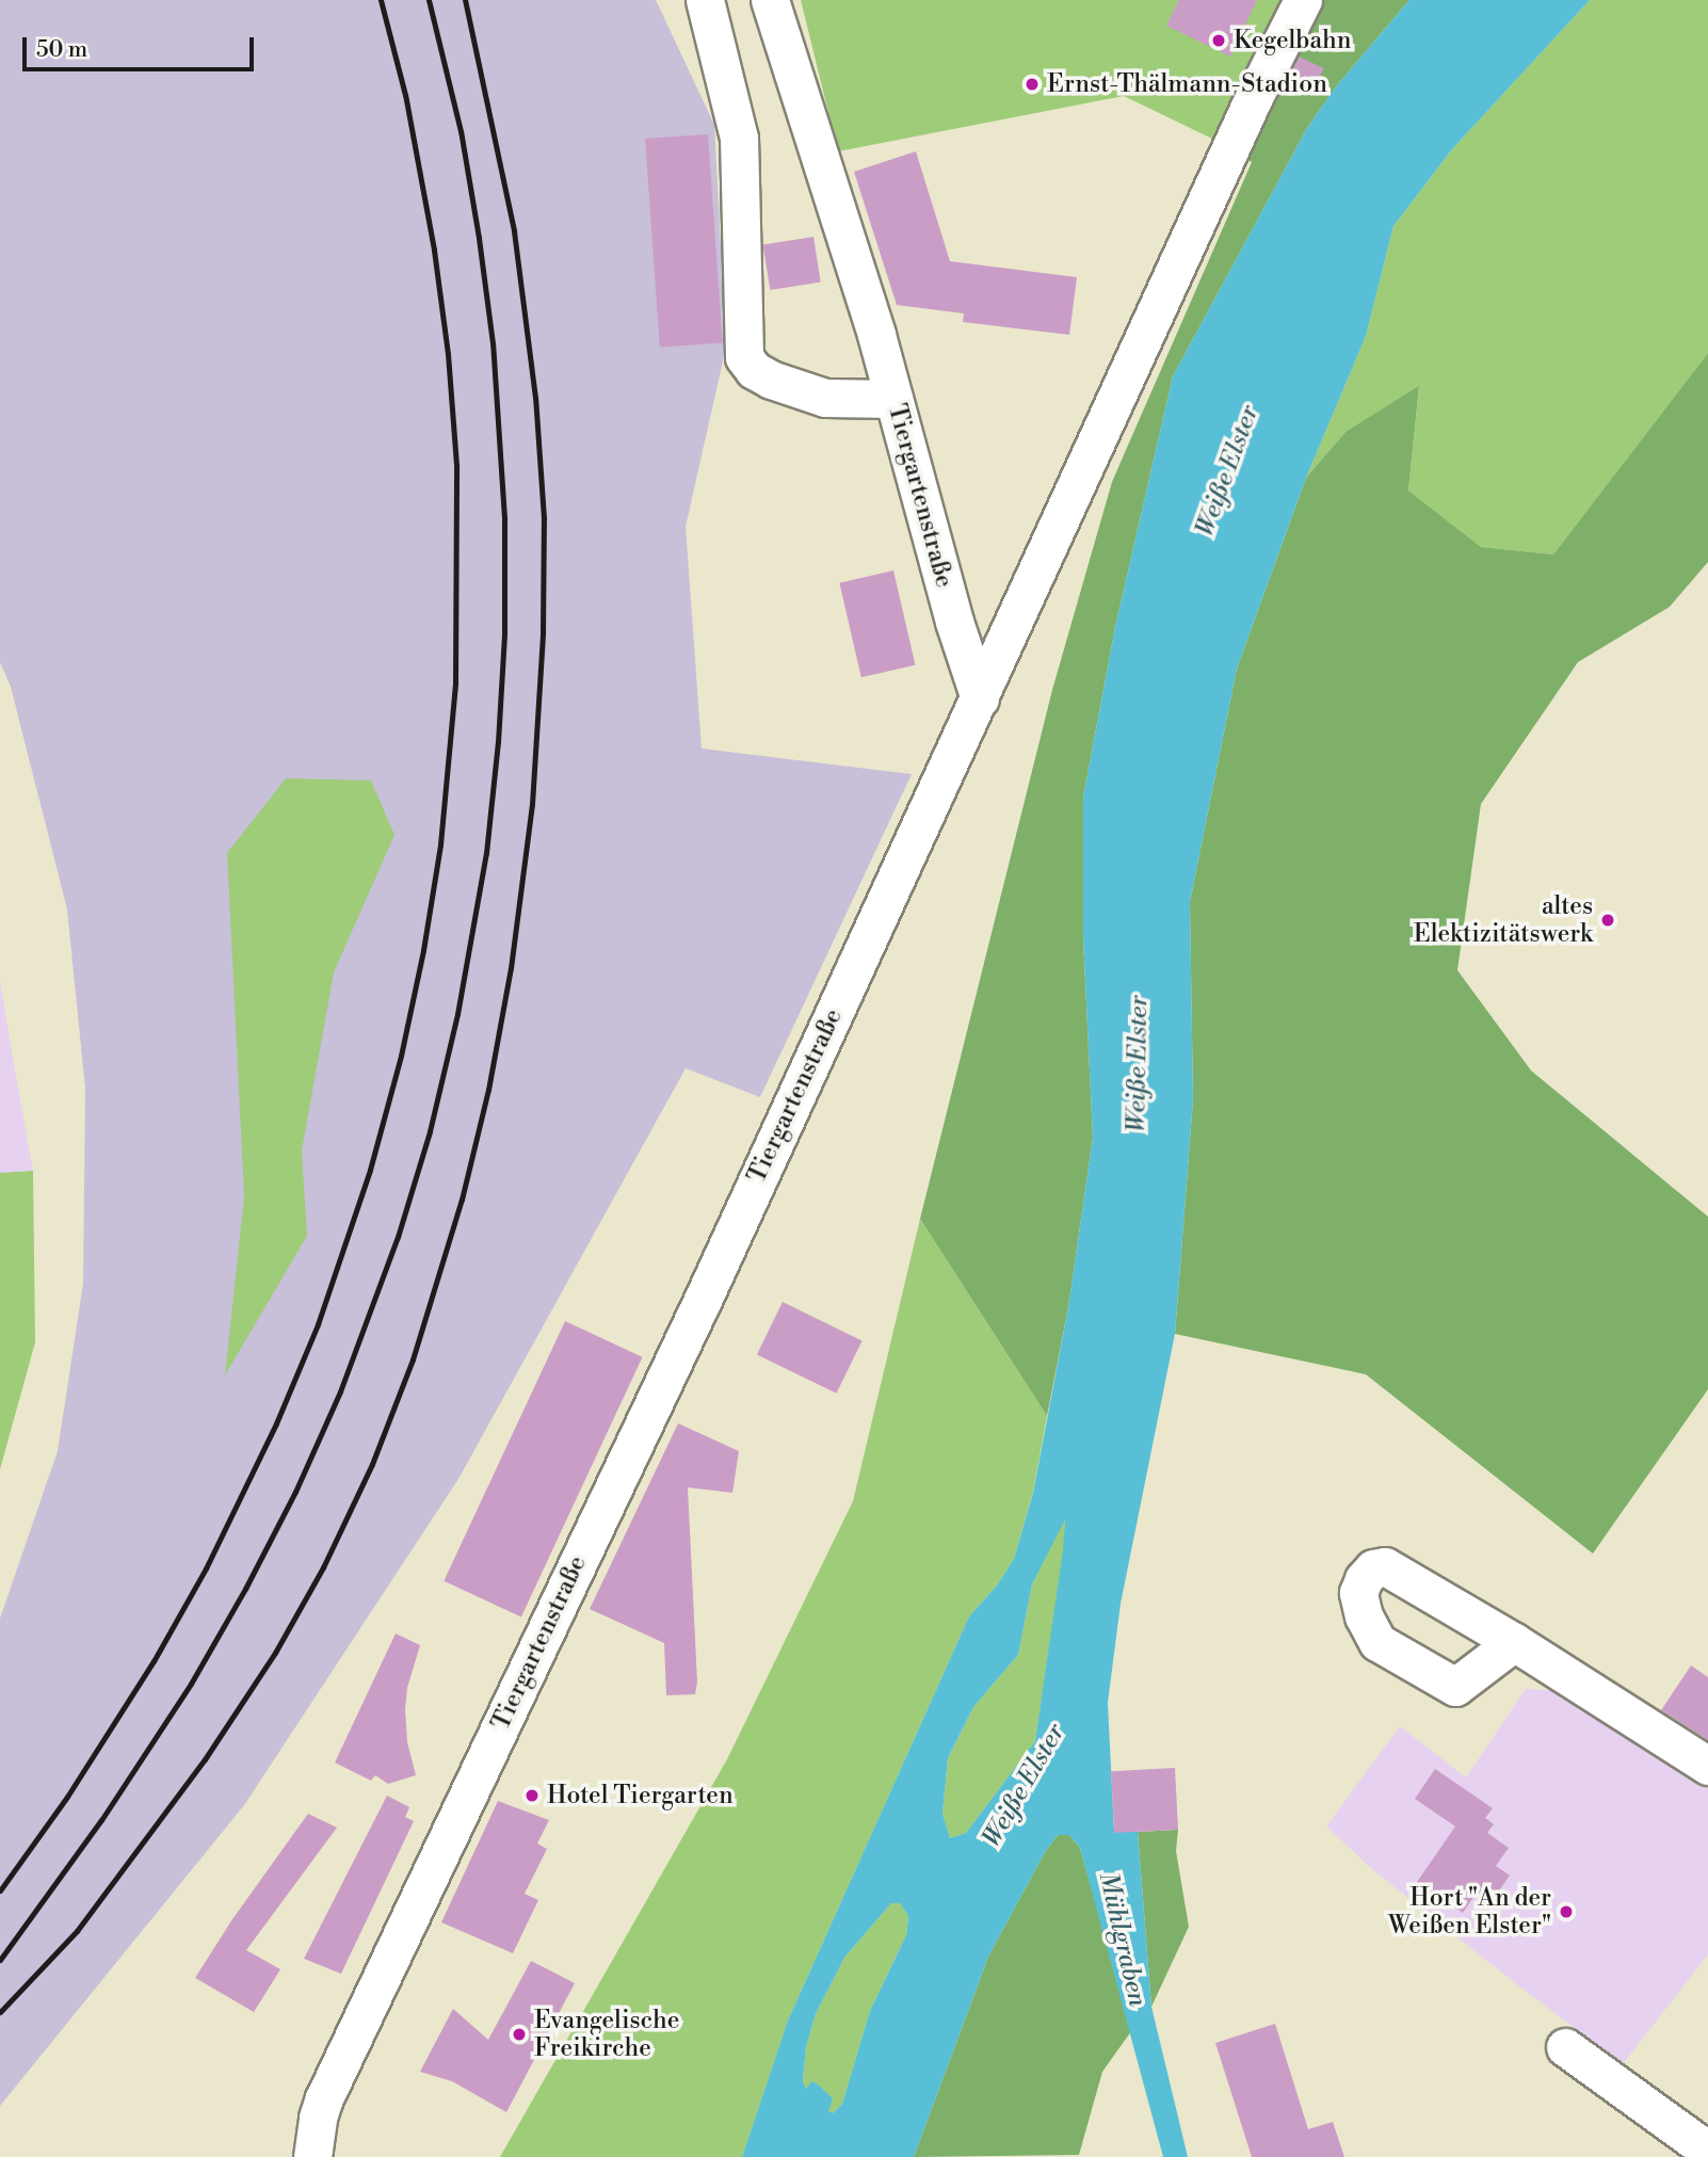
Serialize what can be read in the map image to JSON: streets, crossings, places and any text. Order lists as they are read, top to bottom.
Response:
{
  "streets": {
    "street": ["Tiergartenstraße"]
  },
  "water": ["Weiße Elster", "Mühlgraben"],
  "places": [
    "Kegelbahn",
    "Ernst-Thälmann-Stadion",
    "altes Elektizitätswerk",
    "Hotel Tiergarten",
    "Hort \"An der Weißen Elster\"",
    "Evangelische Freikirche"
  ],
  "scale_bar": "50 m"
}
